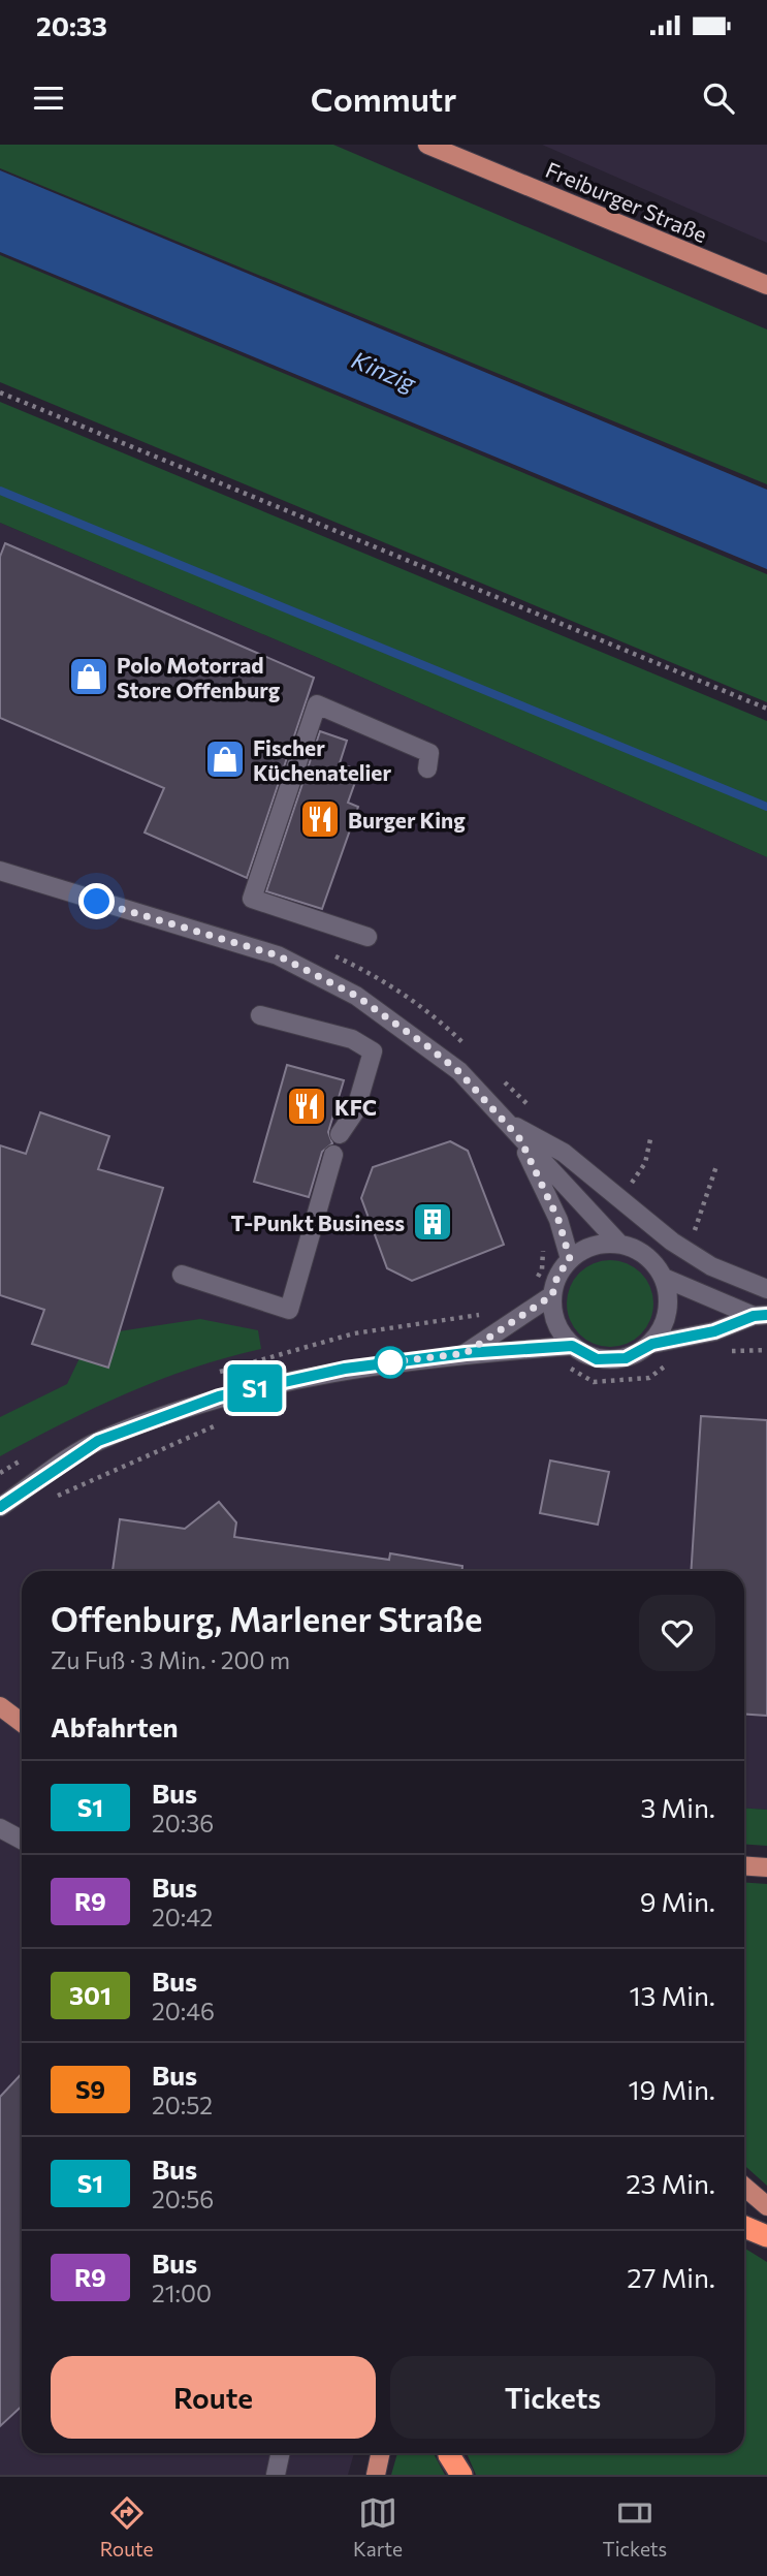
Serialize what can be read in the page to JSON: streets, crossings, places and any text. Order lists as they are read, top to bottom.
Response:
{
  "streets": {
    "main road": ["Freiburger Straße"]
  },
  "water": ["Kinzig"],
  "places": {
    "shop": ["Polo Motorrad Store Offenburg", "Fischer Küchenatelier"],
    "restaurant": ["Burger King", "KFC"],
    "building": ["T-Punkt Business"]
  },
  "lines": ["bus line S1"],
  "page": {
    "status": "20:33",
    "header": "Commutr",
    "on_map": "S1",
    "heading": [
      ["Offenburg, Marlener Straße", "Zu Fuß · 3 Min. · 200 m"],
      "Abfahrten"
    ],
    "list": [
      {
        "mark": "S1",
        "name": "Bus",
        "note": "20:36",
        "value": "3 Min."
      },
      {
        "mark": "R9",
        "name": "Bus",
        "note": "20:42",
        "value": "9 Min."
      },
      {
        "mark": "301",
        "name": "Bus",
        "note": "20:46",
        "value": "13 Min."
      },
      {
        "mark": "S9",
        "name": "Bus",
        "note": "20:52",
        "value": "19 Min."
      },
      {
        "mark": "S1",
        "name": "Bus",
        "note": "20:56",
        "value": "23 Min."
      },
      {
        "mark": "R9",
        "name": "Bus",
        "note": "21:00",
        "value": "27 Min."
      }
    ],
    "buttons": ["Route", "Tickets"],
    "tabs": ["Route", "Karte", "Tickets"]
  }
}
